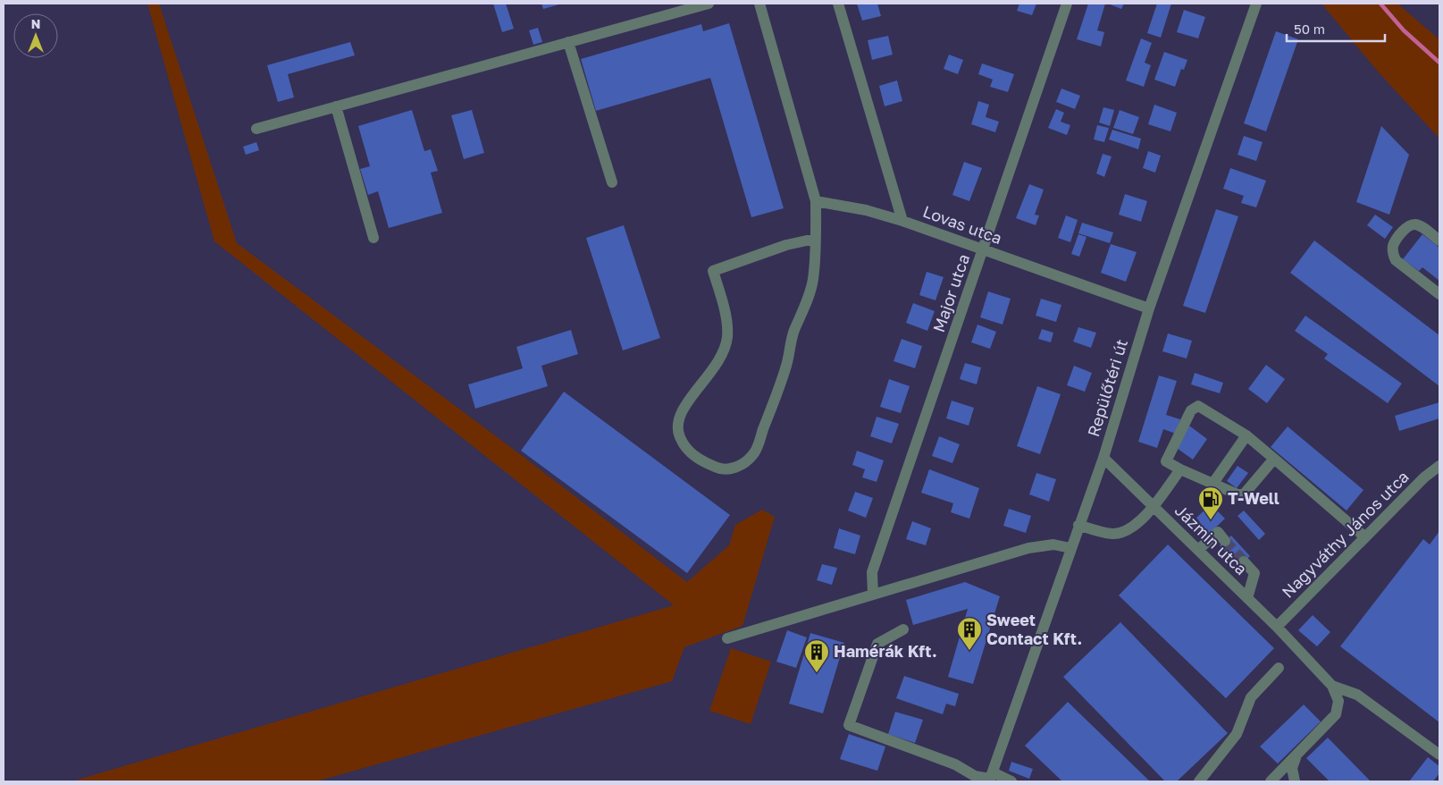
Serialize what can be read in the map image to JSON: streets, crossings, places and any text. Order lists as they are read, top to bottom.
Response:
{
  "streets": {
    "street": [
      "Lovas utca",
      "Major utca",
      "Repülőtéri út",
      "Nagyváthy János utca",
      "Jázmin utca"
    ]
  },
  "crossings": [
    ["Lovas utca", "Major utca"],
    ["Lovas utca", "Repülőtéri út"],
    ["Repülőtéri út", "Jázmin utca"],
    ["Nagyváthy János utca", "Jázmin utca"]
  ],
  "places": {
    "fuel station": ["T-Well"],
    "building": ["Sweet Contact Kft.", "Hamérák Kft."]
  },
  "scale_bar": "50 m",
  "north": "top"
}
